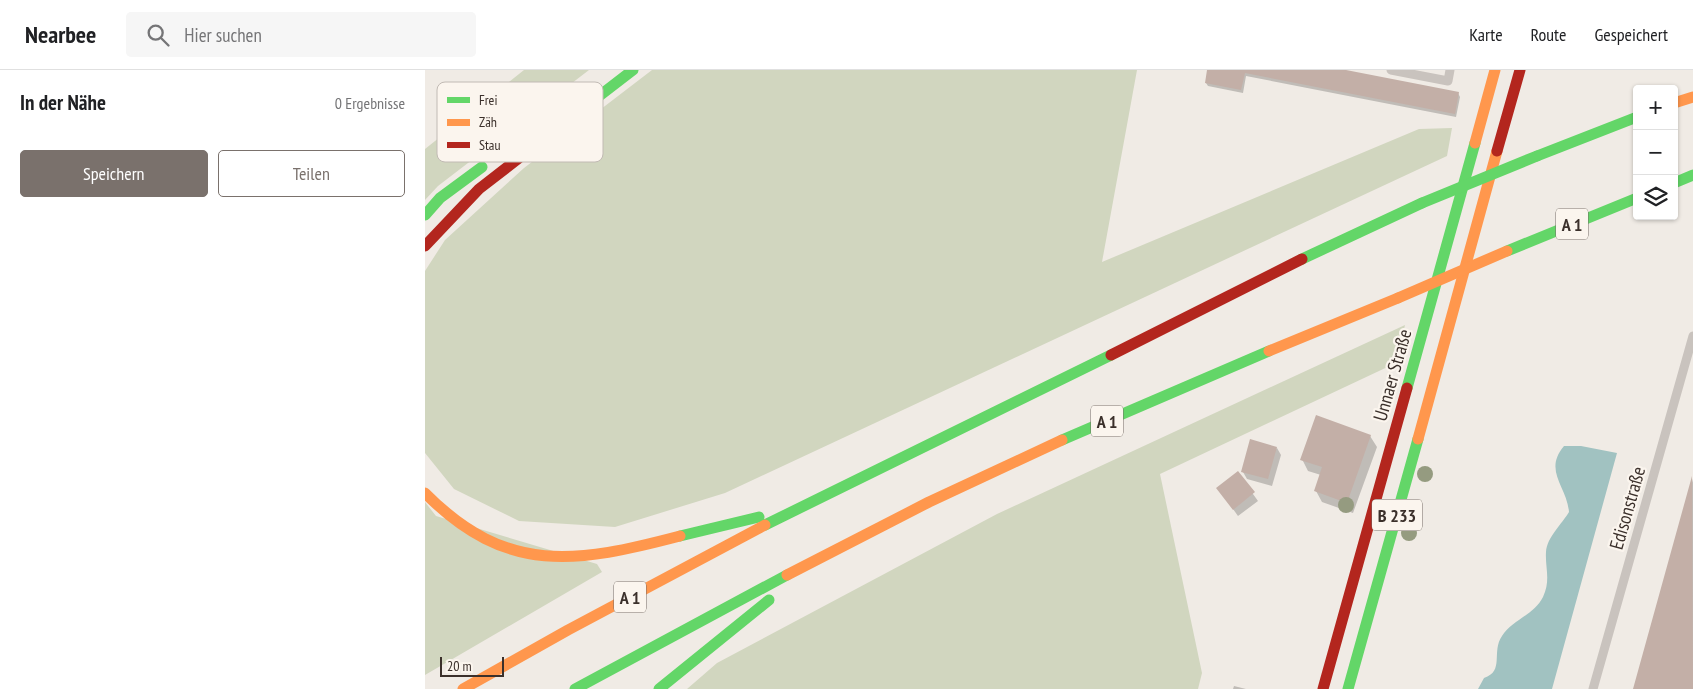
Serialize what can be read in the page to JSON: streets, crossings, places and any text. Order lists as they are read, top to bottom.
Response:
{
  "streets": {
    "main road": ["A 1", "Unnaer Straße", "B 233"],
    "lane": ["Edisonstraße"]
  },
  "legend": ["Frei", "Zäh", "Stau"],
  "scale_bar": "20 m",
  "page": {
    "header": "Nearbee",
    "search": "Hier suchen",
    "nav": ["Karte", "Route", "Gespeichert"],
    "heading": ["In der Nähe", "0 Ergebnisse"],
    "map_buttons": ["+", "−"],
    "buttons": ["Speichern", "Teilen"],
    "scale": "20 m"
  }
}
